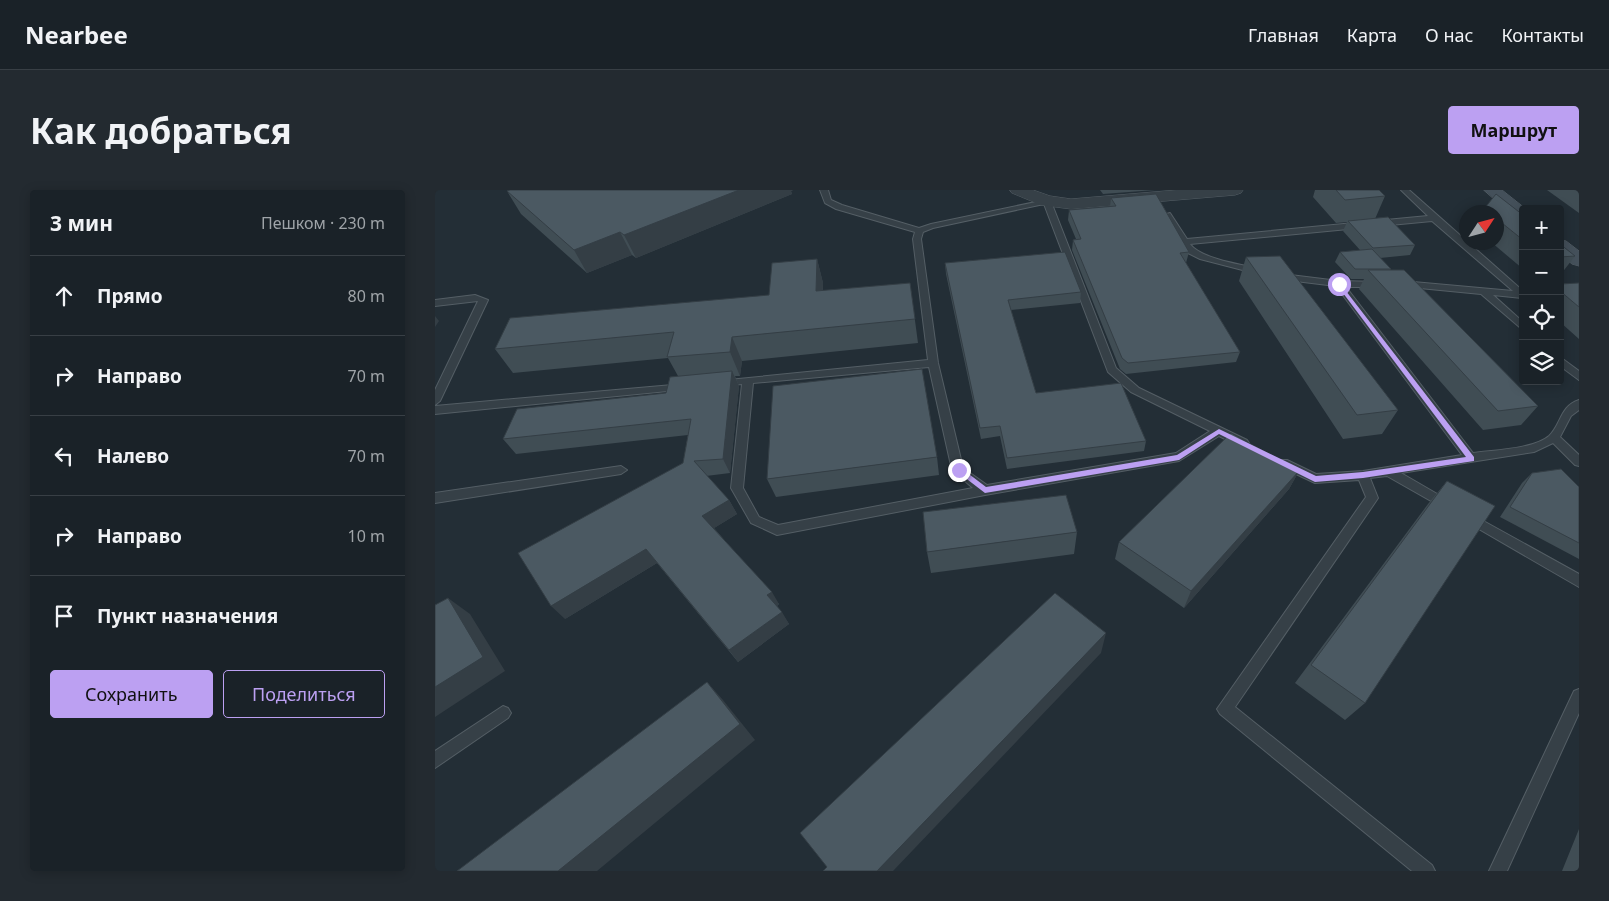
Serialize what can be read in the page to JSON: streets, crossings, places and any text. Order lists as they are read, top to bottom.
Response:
{
  "north": "top right",
  "page": {
    "header": "Nearbee",
    "nav": [
      "Главная",
      "Карта",
      "О нас",
      "Контакты"
    ],
    "buttons": [
      "Маршрут",
      ["Сохранить", "Поделиться"]
    ],
    "title": "Как добраться",
    "heading": ["3 мин", "Пешком · 230 m"],
    "map_buttons": ["+", "−"],
    "list": [
      ["Прямо", "80 m"],
      ["Направо", "70 m"],
      ["Налево", "70 m"],
      ["Направо", "10 m"],
      "Пункт назначения"
    ]
  }
}
